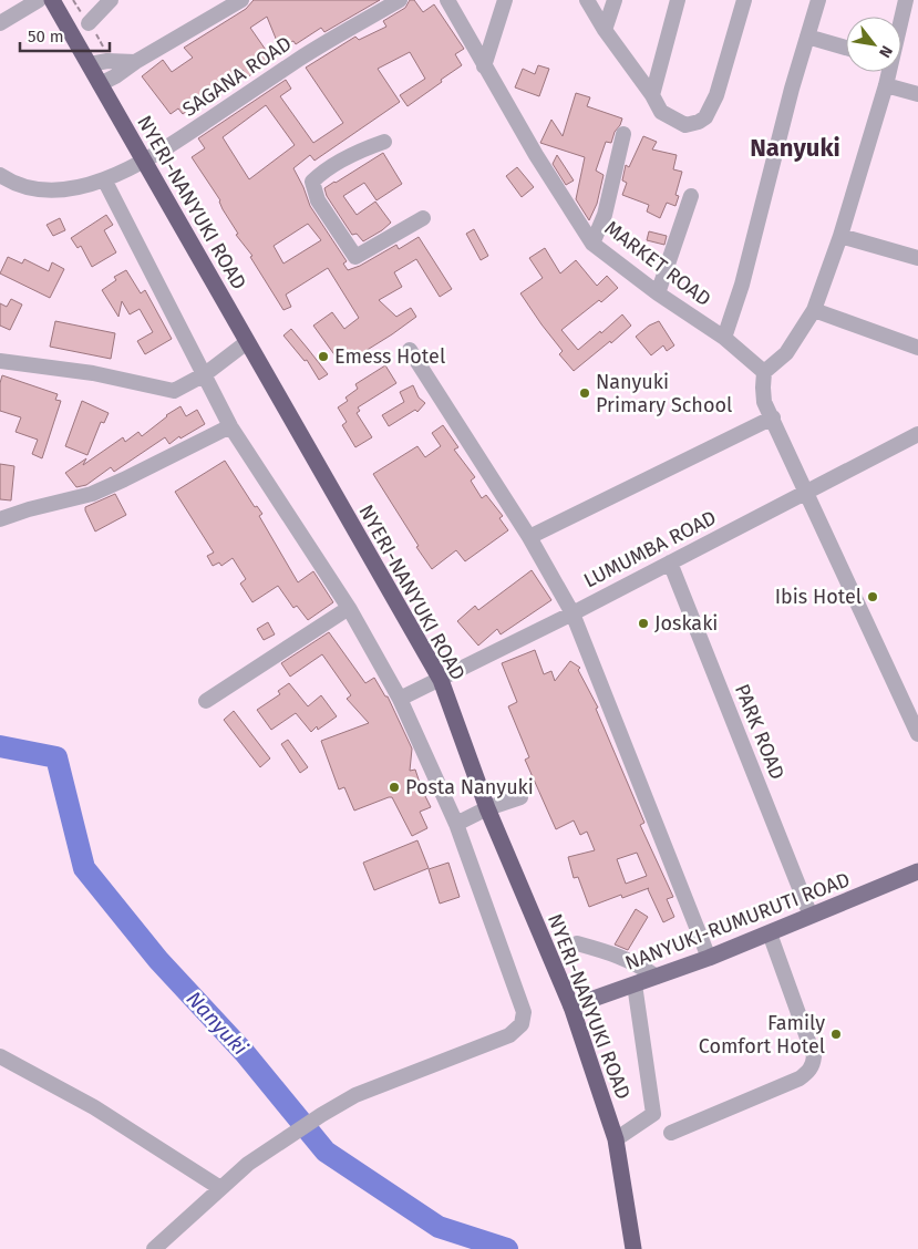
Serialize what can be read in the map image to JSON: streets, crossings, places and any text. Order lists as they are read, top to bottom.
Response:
{
  "streets": {
    "highway": ["NYERI-NANYUKI ROAD"],
    "main road": ["NANYUKI-RUMURUTI ROAD"],
    "street": [
      "SAGANA ROAD",
      "MARKET ROAD",
      "LUMUMBA ROAD",
      "PARK ROAD"
    ]
  },
  "crossings": [
    ["SAGANA ROAD", "NYERI-NANYUKI ROAD"],
    ["NYERI-NANYUKI ROAD", "LUMUMBA ROAD"],
    ["NYERI-NANYUKI ROAD", "NANYUKI-RUMURUTI ROAD"],
    ["LUMUMBA ROAD", "PARK ROAD"],
    ["PARK ROAD", "NANYUKI-RUMURUTI ROAD"]
  ],
  "districts": ["Nanyuki"],
  "water": ["Nanyuki"],
  "places": [
    "Emess Hotel",
    "Nanyuki Primary School",
    "Ibis Hotel",
    "Joskaki",
    "Posta Nanyuki",
    "Family Comfort Hotel"
  ],
  "scale_bar": "50 m",
  "north": "bottom right"
}
